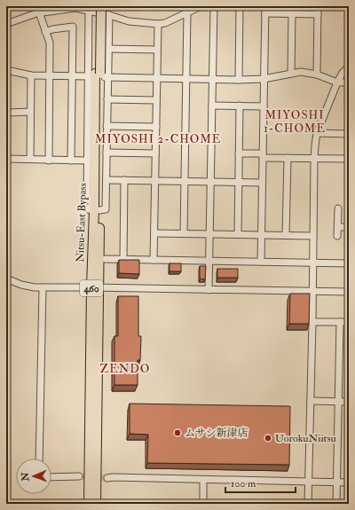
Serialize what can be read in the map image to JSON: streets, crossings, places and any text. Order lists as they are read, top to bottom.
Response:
{
  "streets": {
    "highway": ["Nitsu-East Bypass", "460"]
  },
  "districts": ["MIYOSHI 1-CHOME", "MIYOSHI 2-CHOME", "ZENDO"],
  "places": ["ムサシ新津店", "UorokuNiitsu"],
  "scale_bar": "100 m",
  "north": "left"
}
